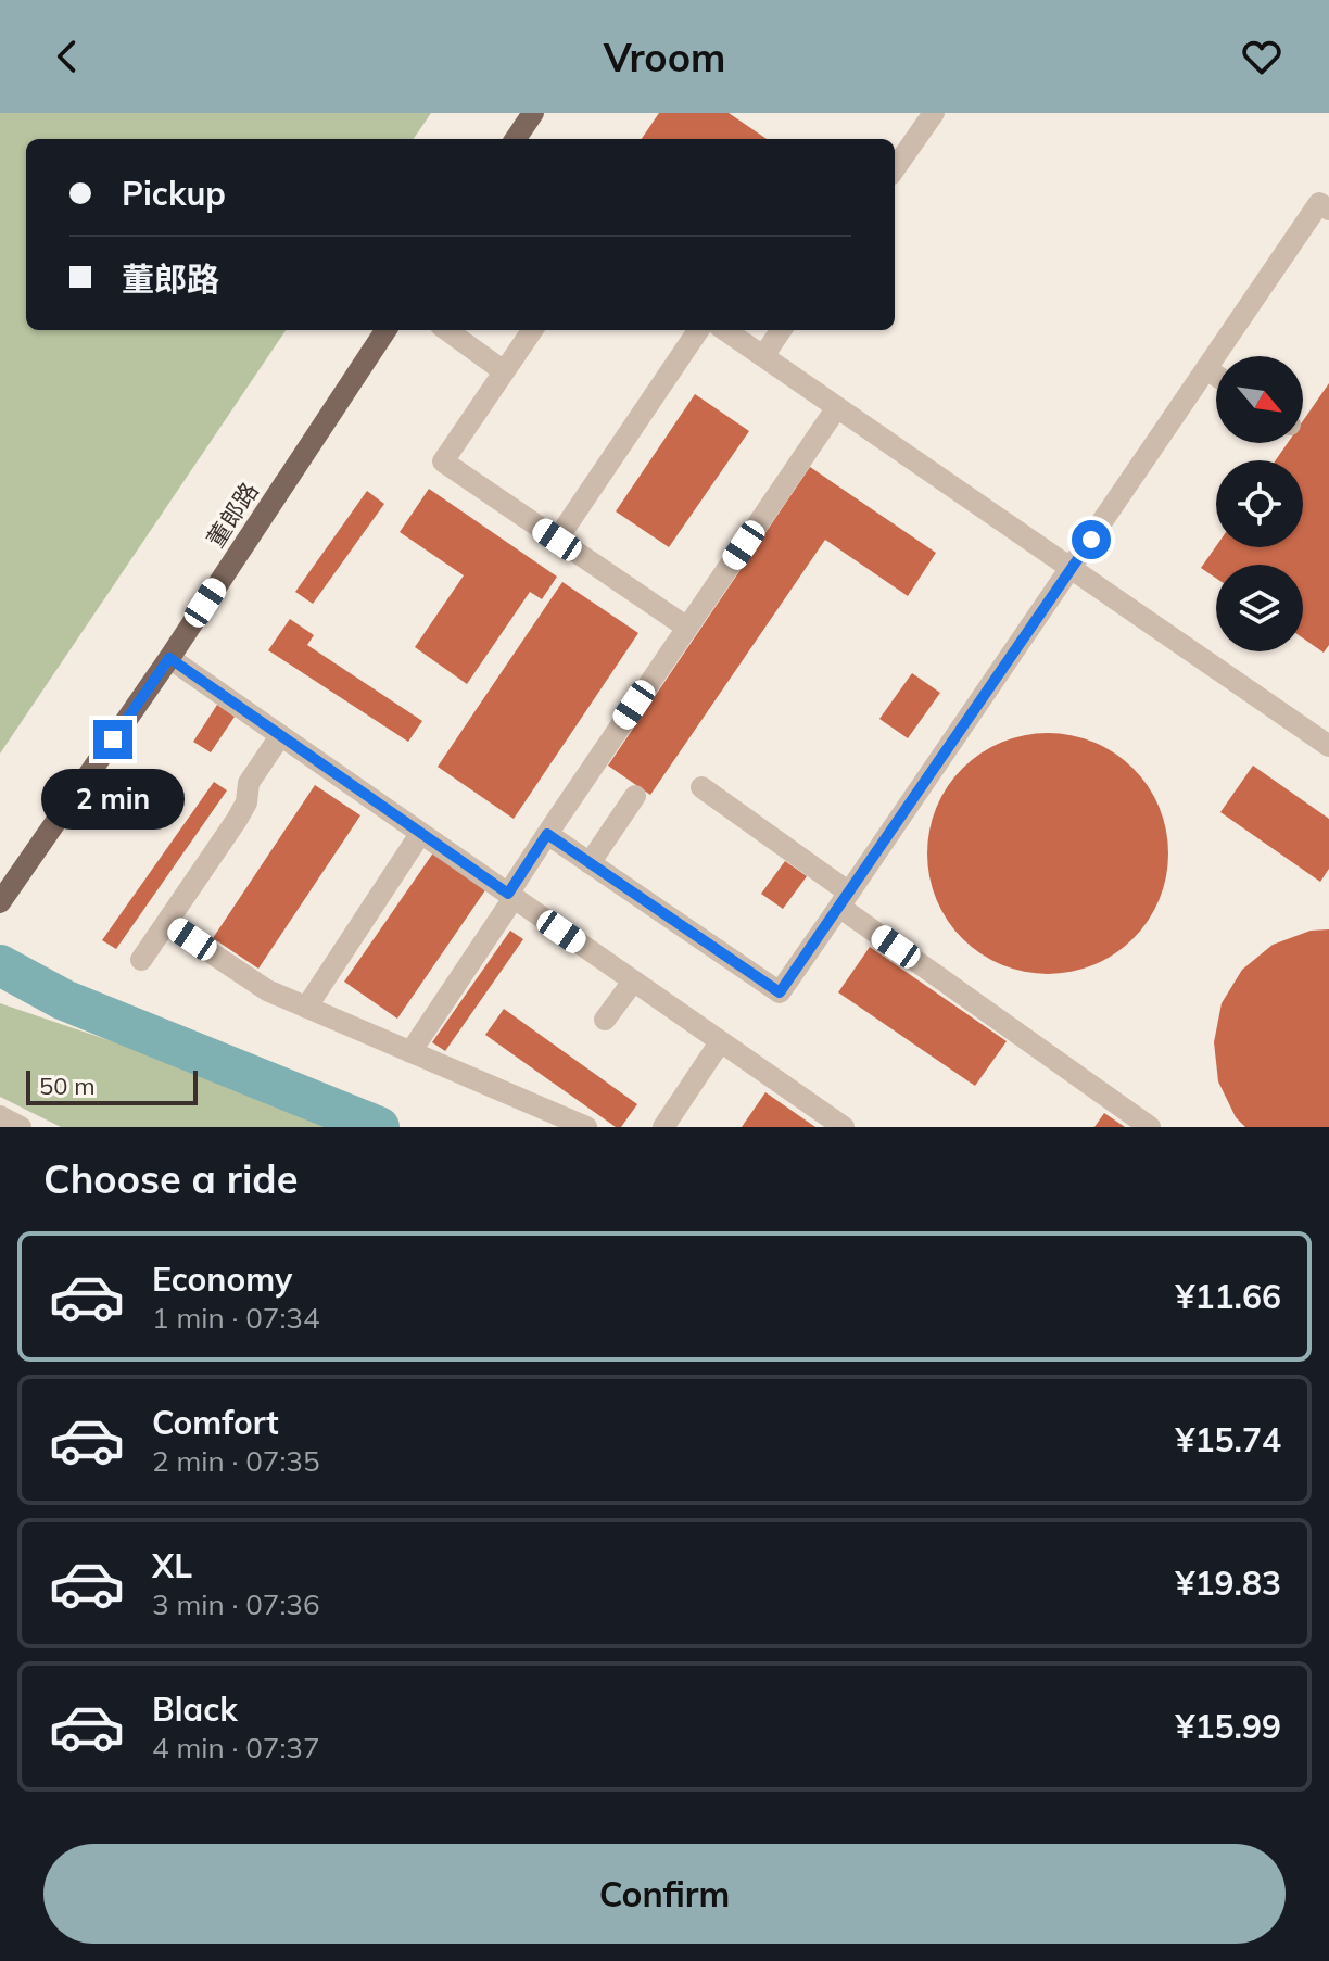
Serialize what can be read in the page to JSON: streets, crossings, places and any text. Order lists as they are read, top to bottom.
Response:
{
  "streets": {
    "main road": ["董郎路"]
  },
  "scale_bar": "50 m",
  "north": "bottom right",
  "page": {
    "header": "Vroom",
    "banner": ["Pickup", "董郎路"],
    "bubble": "2 min",
    "scale": "50 m",
    "heading": "Choose a ride",
    "list": [
      {
        "name": "Economy",
        "note": "1 min · 07:34",
        "value": "¥11.66"
      },
      {
        "name": "Comfort",
        "note": "2 min · 07:35",
        "value": "¥15.74"
      },
      {
        "name": "XL",
        "note": "3 min · 07:36",
        "value": "¥19.83"
      },
      {
        "name": "Black",
        "note": "4 min · 07:37",
        "value": "¥15.99"
      }
    ],
    "buttons": "Confirm"
  }
}
